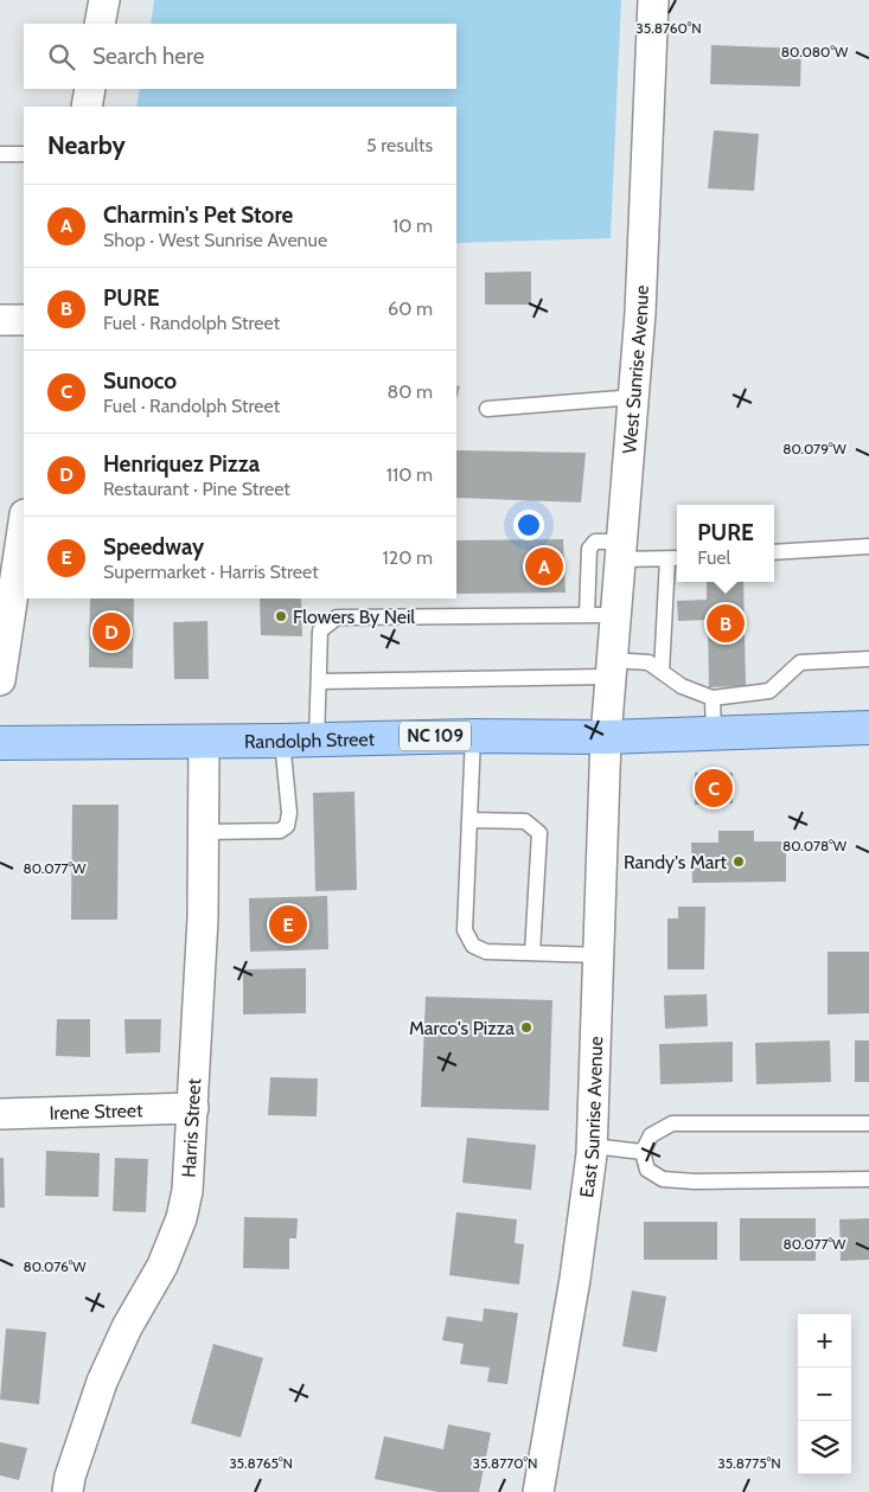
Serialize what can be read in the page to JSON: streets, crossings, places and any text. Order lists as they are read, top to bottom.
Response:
{
  "streets": {
    "main road": ["NC 109", "Randolph Street"],
    "street": [
      "West Sunrise Avenue",
      "Irene Street",
      "East Sunrise Avenue",
      "Harris Street"
    ]
  },
  "crossings": [
    ["West Sunrise Avenue", "Randolph Street"],
    ["West Sunrise Avenue", "East Sunrise Avenue"],
    ["Randolph Street", "East Sunrise Avenue"],
    ["Randolph Street", "Harris Street"],
    ["Irene Street", "Harris Street"]
  ],
  "places": ["Flowers By Neil", "Randy's Mart", "Marco's Pizza"],
  "page": {
    "search": "Search here",
    "heading": ["Nearby", "5 results"],
    "list": [
      {
        "mark": "A",
        "name": "Charmin's Pet Store",
        "note": "Shop · West Sunrise Avenue",
        "value": "10 m"
      },
      {
        "mark": "B",
        "name": "PURE",
        "note": "Fuel · Randolph Street",
        "value": "60 m"
      },
      {
        "mark": "C",
        "name": "Sunoco",
        "note": "Fuel · Randolph Street",
        "value": "80 m"
      },
      {
        "mark": "D",
        "name": "Henriquez Pizza",
        "note": "Restaurant · Pine Street",
        "value": "110 m"
      },
      {
        "mark": "E",
        "name": "Speedway",
        "note": "Supermarket · Harris Street",
        "value": "120 m"
      }
    ],
    "popup": ["PURE", "Fuel"],
    "pins": [
      "A",
      "B",
      "D",
      "C",
      "E"
    ],
    "map_buttons": ["+", "−"]
  },
  "coordinates": [
    "35.8760°N",
    "80.080°W",
    "80.079°W",
    "80.078°W",
    "80.077°W",
    "80.076°W",
    "35.8765°N",
    "35.8770°N",
    "35.8775°N"
  ]
}
